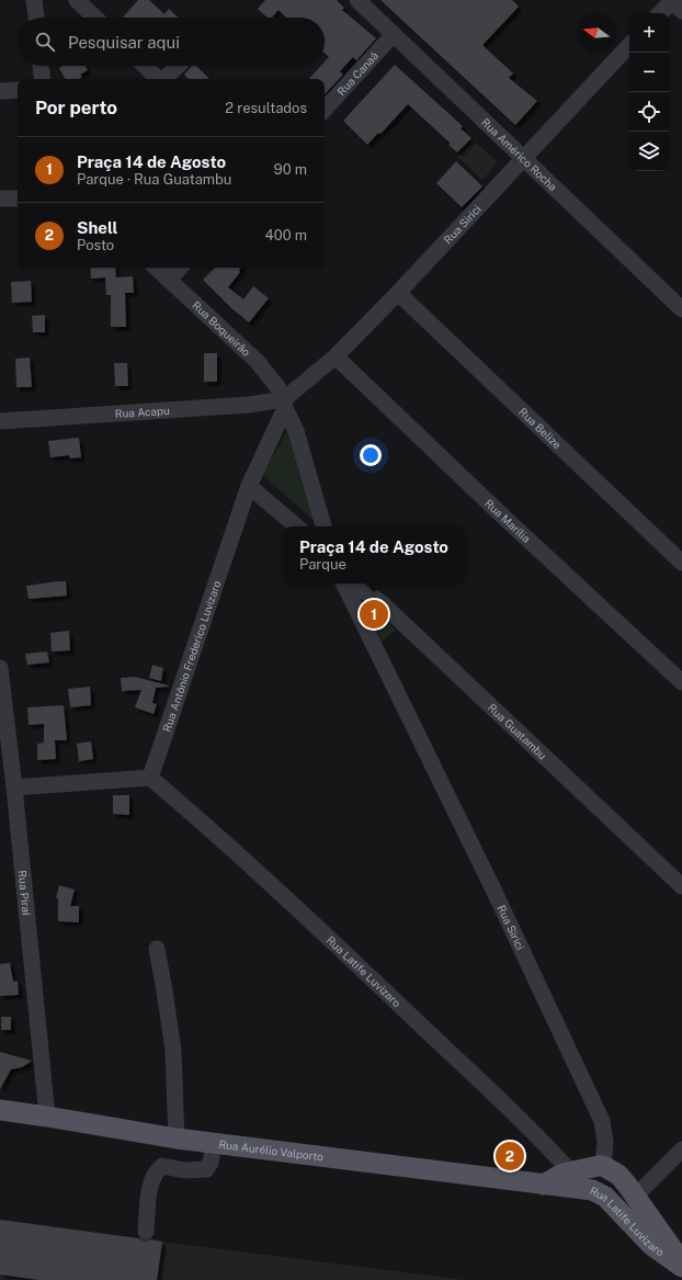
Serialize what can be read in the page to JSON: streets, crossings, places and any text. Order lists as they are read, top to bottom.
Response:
{
  "streets": {
    "main road": ["Rua Latife Luvizaro", "Rua Aurélio Valporto"],
    "street": [
      "Rua Canaã",
      "Rua Américo Rocha",
      "Rua Sirici",
      "Rua Boqueirão",
      "Rua Acapu",
      "Rua Belize",
      "Rua Marília",
      "Rua Antônio Frederico Luvizaro",
      "Rua Guatambu",
      "Rua Piraí"
    ]
  },
  "crossings": [
    ["Rua Canaã", "Rua Américo Rocha"],
    ["Rua Américo Rocha", "Rua Sirici"],
    ["Rua Sirici", "Rua Boqueirão"],
    ["Rua Sirici", "Rua Acapu"],
    ["Rua Sirici", "Rua Belize"],
    ["Rua Sirici", "Rua Marília"],
    ["Rua Sirici", "Rua Antônio Frederico Luvizaro"],
    ["Rua Sirici", "Rua Guatambu"],
    ["Rua Boqueirão", "Rua Acapu"],
    ["Rua Boqueirão", "Rua Antônio Frederico Luvizaro"],
    ["Rua Acapu", "Rua Antônio Frederico Luvizaro"],
    ["Rua Antônio Frederico Luvizaro", "Rua Latife Luvizaro"],
    ["Rua Piraí", "Rua Aurélio Valporto"],
    ["Rua Latife Luvizaro", "Rua Aurélio Valporto"]
  ],
  "north": "left",
  "page": {
    "map_buttons": ["+", "−"],
    "search": "Pesquisar aqui",
    "heading": ["Por perto", "2 resultados"],
    "list": [
      {
        "mark": "1",
        "name": "Praça 14 de Agosto",
        "note": "Parque · Rua Guatambu",
        "value": "90 m"
      },
      {
        "mark": "2",
        "name": "Shell",
        "note": "Posto",
        "value": "400 m"
      }
    ],
    "popup": ["Praça 14 de Agosto", "Parque"],
    "pins": ["1", "2"]
  }
}
